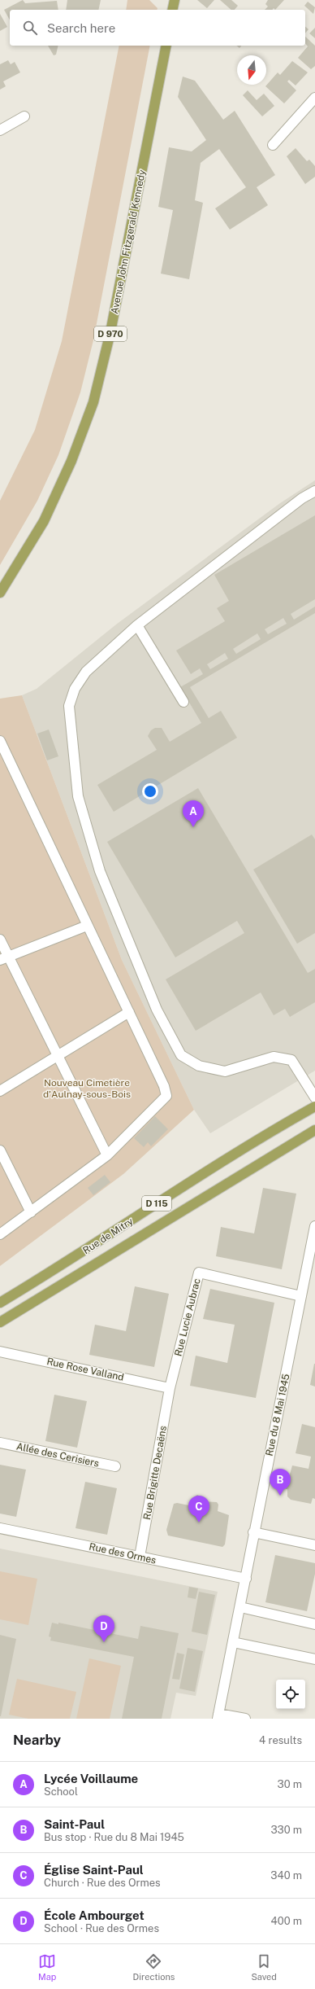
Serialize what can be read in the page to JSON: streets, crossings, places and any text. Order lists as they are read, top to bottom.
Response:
{
  "streets": {
    "main road": [
      "Avenue John Fitzgerald Kennedy",
      "D 970",
      "D 115",
      "Rue de Mitry"
    ],
    "street": [
      "Rue Lucie Aubrac",
      "Rue Rose Valland",
      "Rue du 8 Mai 1945",
      "Allée des Cerisiers",
      "Rue Brigitte Decaëns",
      "Rue des Ormes"
    ]
  },
  "crossings": [
    ["Rue Lucie Aubrac", "Rue Rose Valland"],
    ["Rue Lucie Aubrac", "Rue du 8 Mai 1945"],
    ["Rue Lucie Aubrac", "Rue Brigitte Decaëns"],
    ["Rue Rose Valland", "Rue Brigitte Decaëns"],
    ["Rue du 8 Mai 1945", "Rue des Ormes"],
    ["Rue Brigitte Decaëns", "Rue des Ormes"]
  ],
  "parks": ["Nouveau Cimetière d'Aulnay-sous-Bois"],
  "north": "bottom",
  "page": {
    "search": "Search here",
    "pins": [
      "A",
      "B",
      "C",
      "D"
    ],
    "heading": ["Nearby", "4 results"],
    "list": [
      {
        "mark": "A",
        "name": "Lycée Voillaume",
        "note": "School",
        "value": "30 m"
      },
      {
        "mark": "B",
        "name": "Saint-Paul",
        "note": "Bus stop · Rue du 8 Mai 1945",
        "value": "330 m"
      },
      {
        "mark": "C",
        "name": "Église Saint-Paul",
        "note": "Church · Rue des Ormes",
        "value": "340 m"
      },
      {
        "mark": "D",
        "name": "École Ambourget",
        "note": "School · Rue des Ormes",
        "value": "400 m"
      }
    ],
    "nav": ["Map", "Directions", "Saved"]
  }
}
